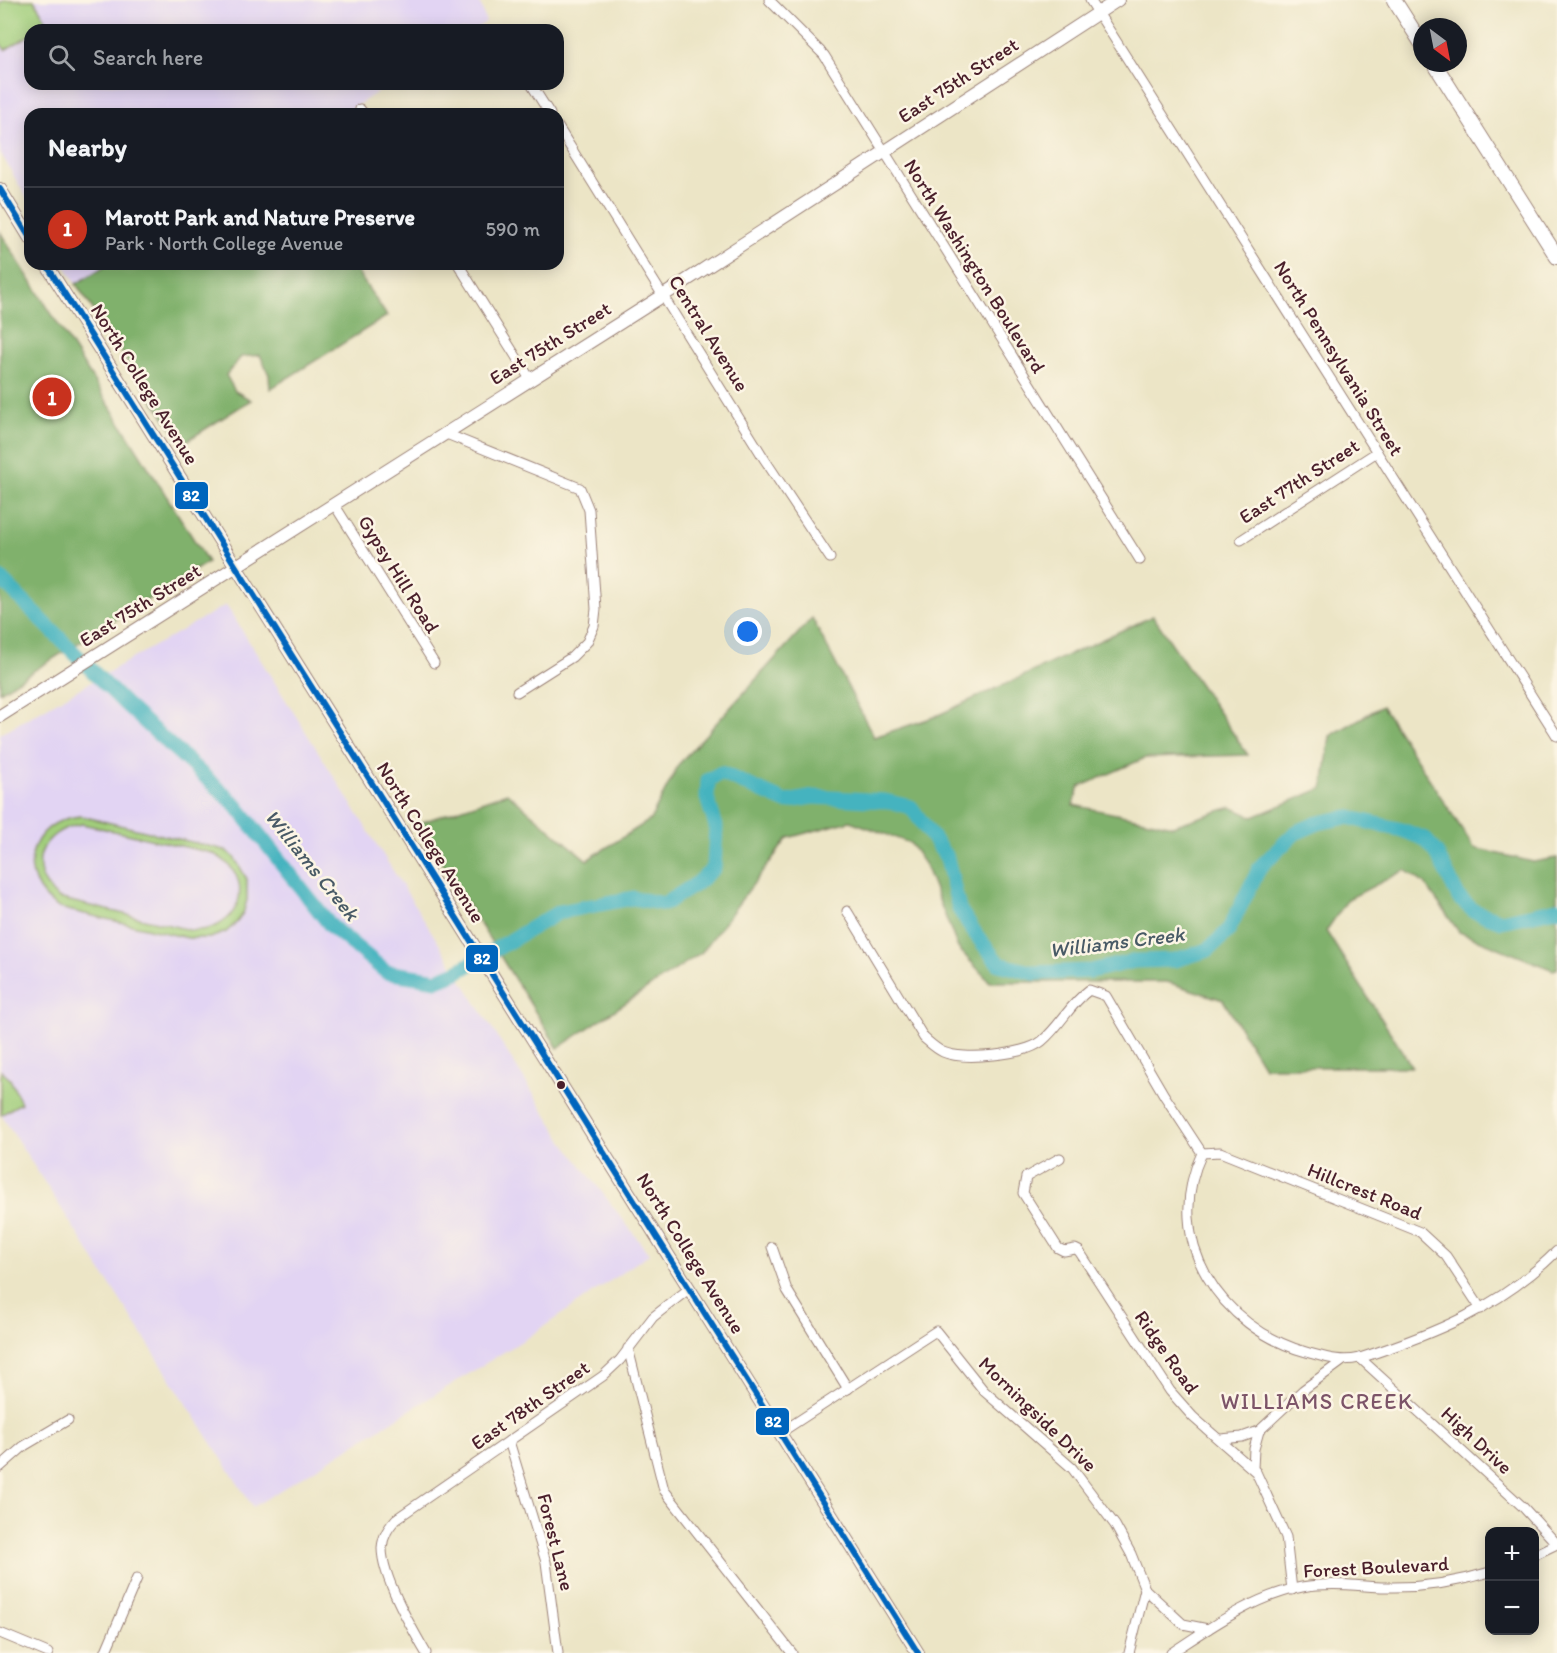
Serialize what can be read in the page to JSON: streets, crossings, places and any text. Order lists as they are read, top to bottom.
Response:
{
  "streets": {
    "main road": ["East 75th Street", "North College Avenue"],
    "street": [
      "North Washington Boulevard",
      "Central Avenue",
      "North Pennsylvania Street",
      "East 77th Street",
      "Gypsy Hill Road",
      "Hillcrest Road",
      "Ridge Road",
      "East 78th Street",
      "Morningside Drive",
      "High Drive",
      "Forest Lane",
      "Forest Boulevard"
    ]
  },
  "crossings": [
    ["East 75th Street", "North Washington Boulevard"],
    ["East 75th Street", "Central Avenue"],
    ["East 75th Street", "North Pennsylvania Street"],
    ["East 75th Street", "North College Avenue"],
    ["East 75th Street", "Gypsy Hill Road"],
    ["North Pennsylvania Street", "East 77th Street"],
    ["North College Avenue", "East 78th Street"],
    ["Ridge Road", "Forest Boulevard"],
    ["East 78th Street", "Forest Lane"],
    ["Morningside Drive", "Forest Boulevard"]
  ],
  "districts": ["WILLIAMS CREEK"],
  "water": ["Williams Creek"],
  "lines": ["transit line 82"],
  "north": "bottom right",
  "page": {
    "search": "Search here",
    "heading": "Nearby",
    "list": [
      {
        "mark": "1",
        "name": "Marott Park and Nature Preserve",
        "note": "Park · North College Avenue",
        "value": "590 m"
      }
    ],
    "pins": "1",
    "map_buttons": ["+", "−"]
  }
}
